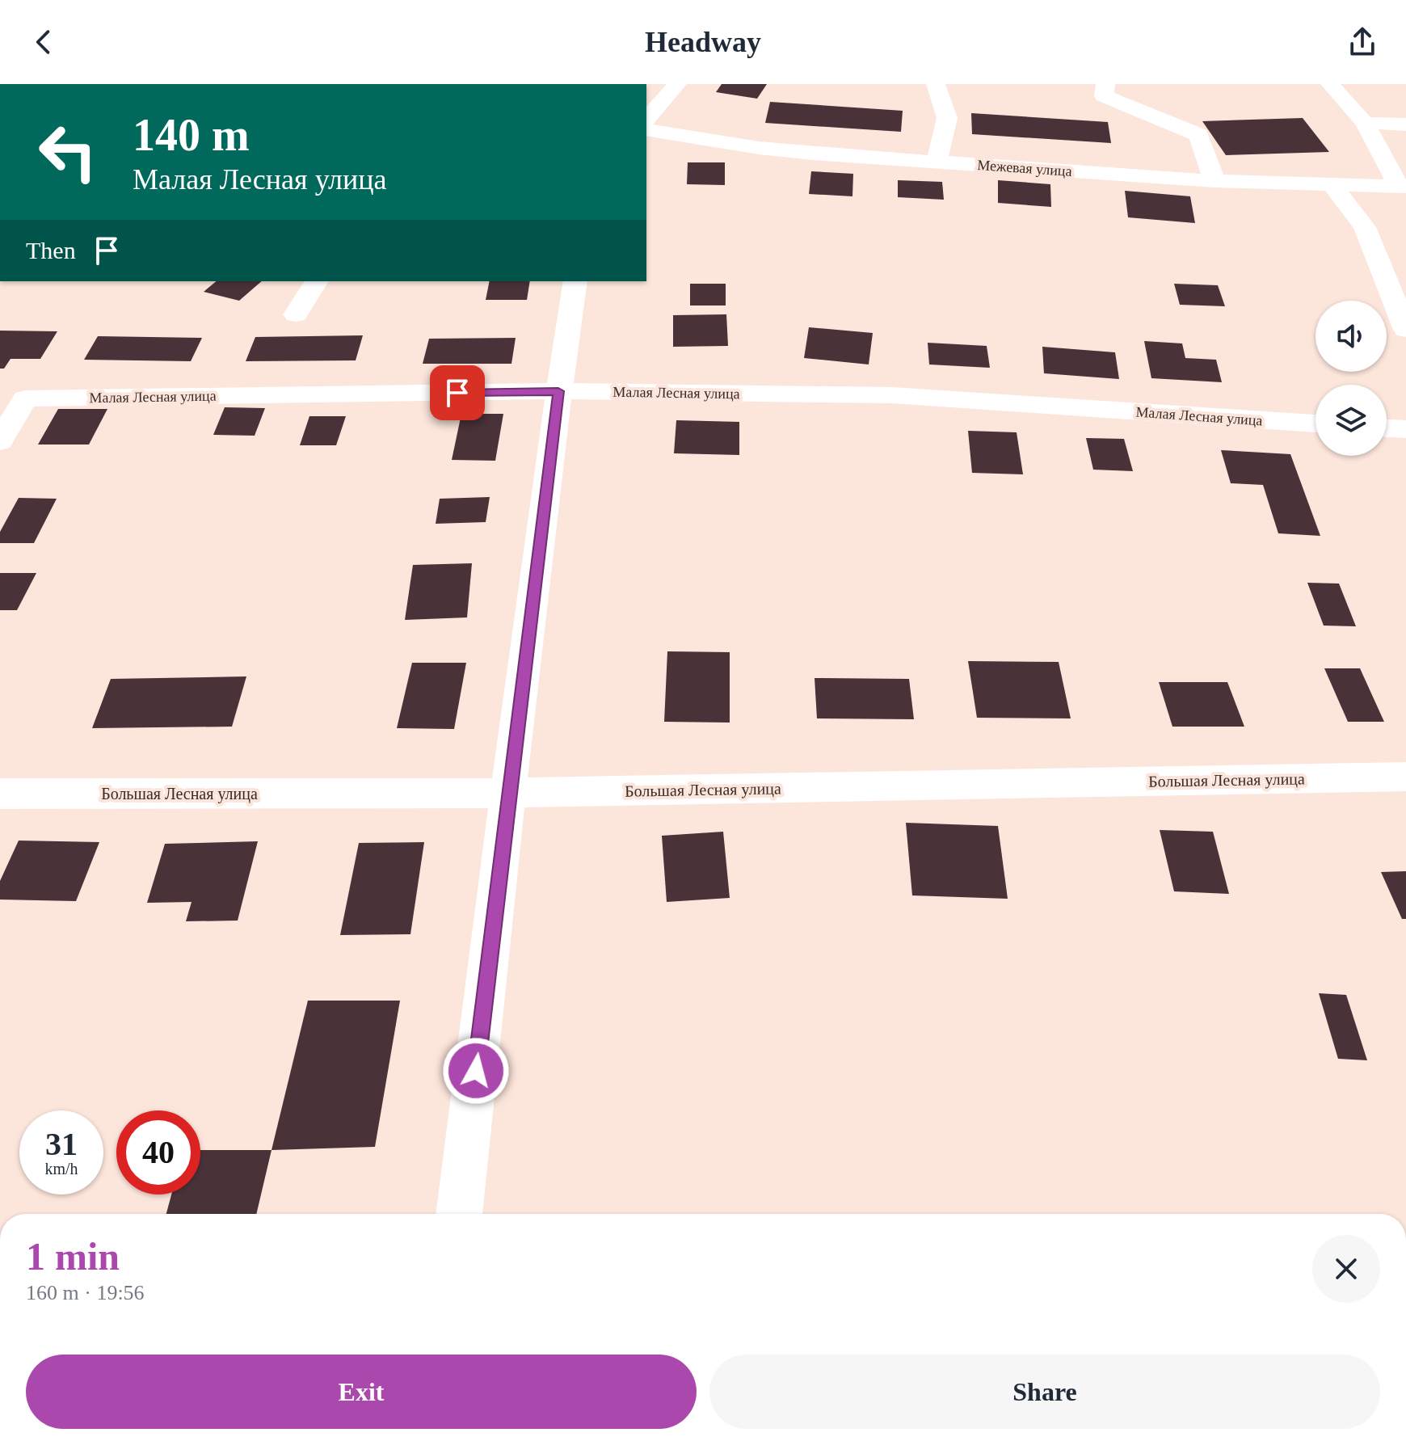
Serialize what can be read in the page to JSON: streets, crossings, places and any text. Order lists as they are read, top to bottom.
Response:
{
  "streets": {
    "street": ["Межевая улица", "Малая Лесная улица", "Большая Лесная улица"]
  },
  "page": {
    "header": "Headway",
    "turn": ["140 m", "Малая Лесная улица"],
    "then": "Then",
    "speed": "31 km/h",
    "limit": "40",
    "heading": ["1 min", "160 m · 19:56"],
    "buttons": ["Exit", "Share"]
  }
}
